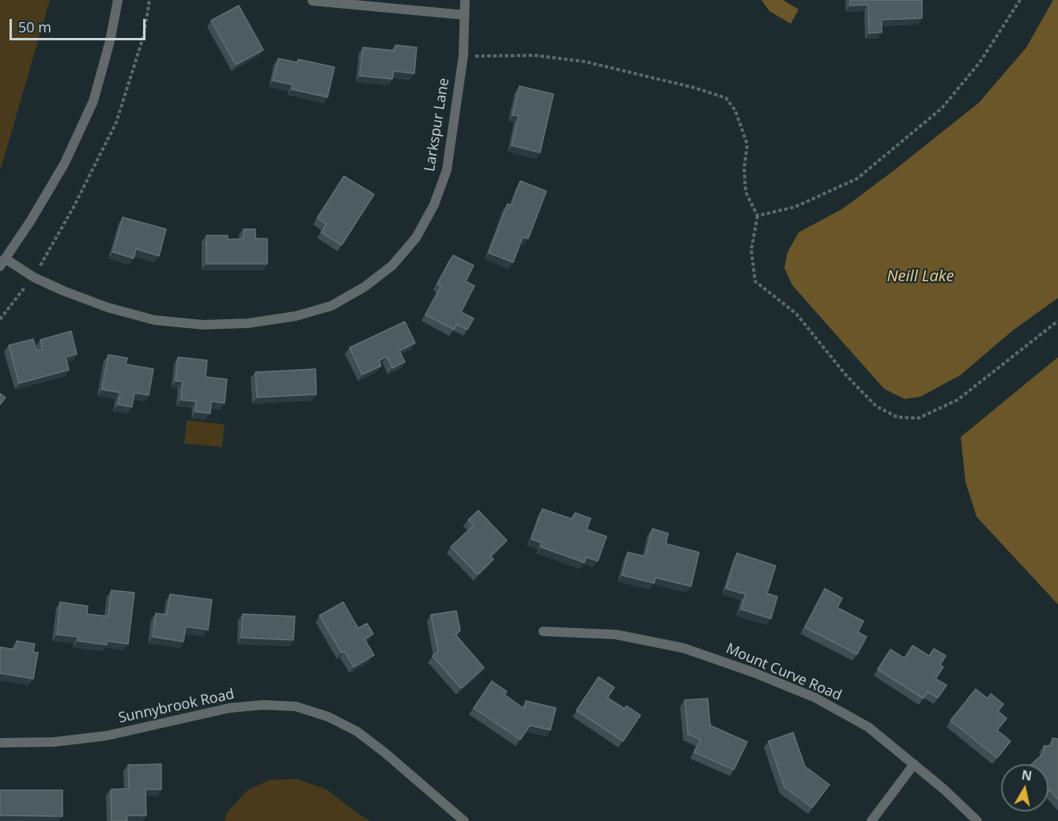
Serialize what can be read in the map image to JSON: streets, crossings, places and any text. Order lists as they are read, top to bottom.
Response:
{
  "streets": {
    "street": ["Larkspur Lane", "Mount Curve Road", "Sunnybrook Road"]
  },
  "water": ["Neill Lake"],
  "scale_bar": "50 m",
  "north": "top"
}
